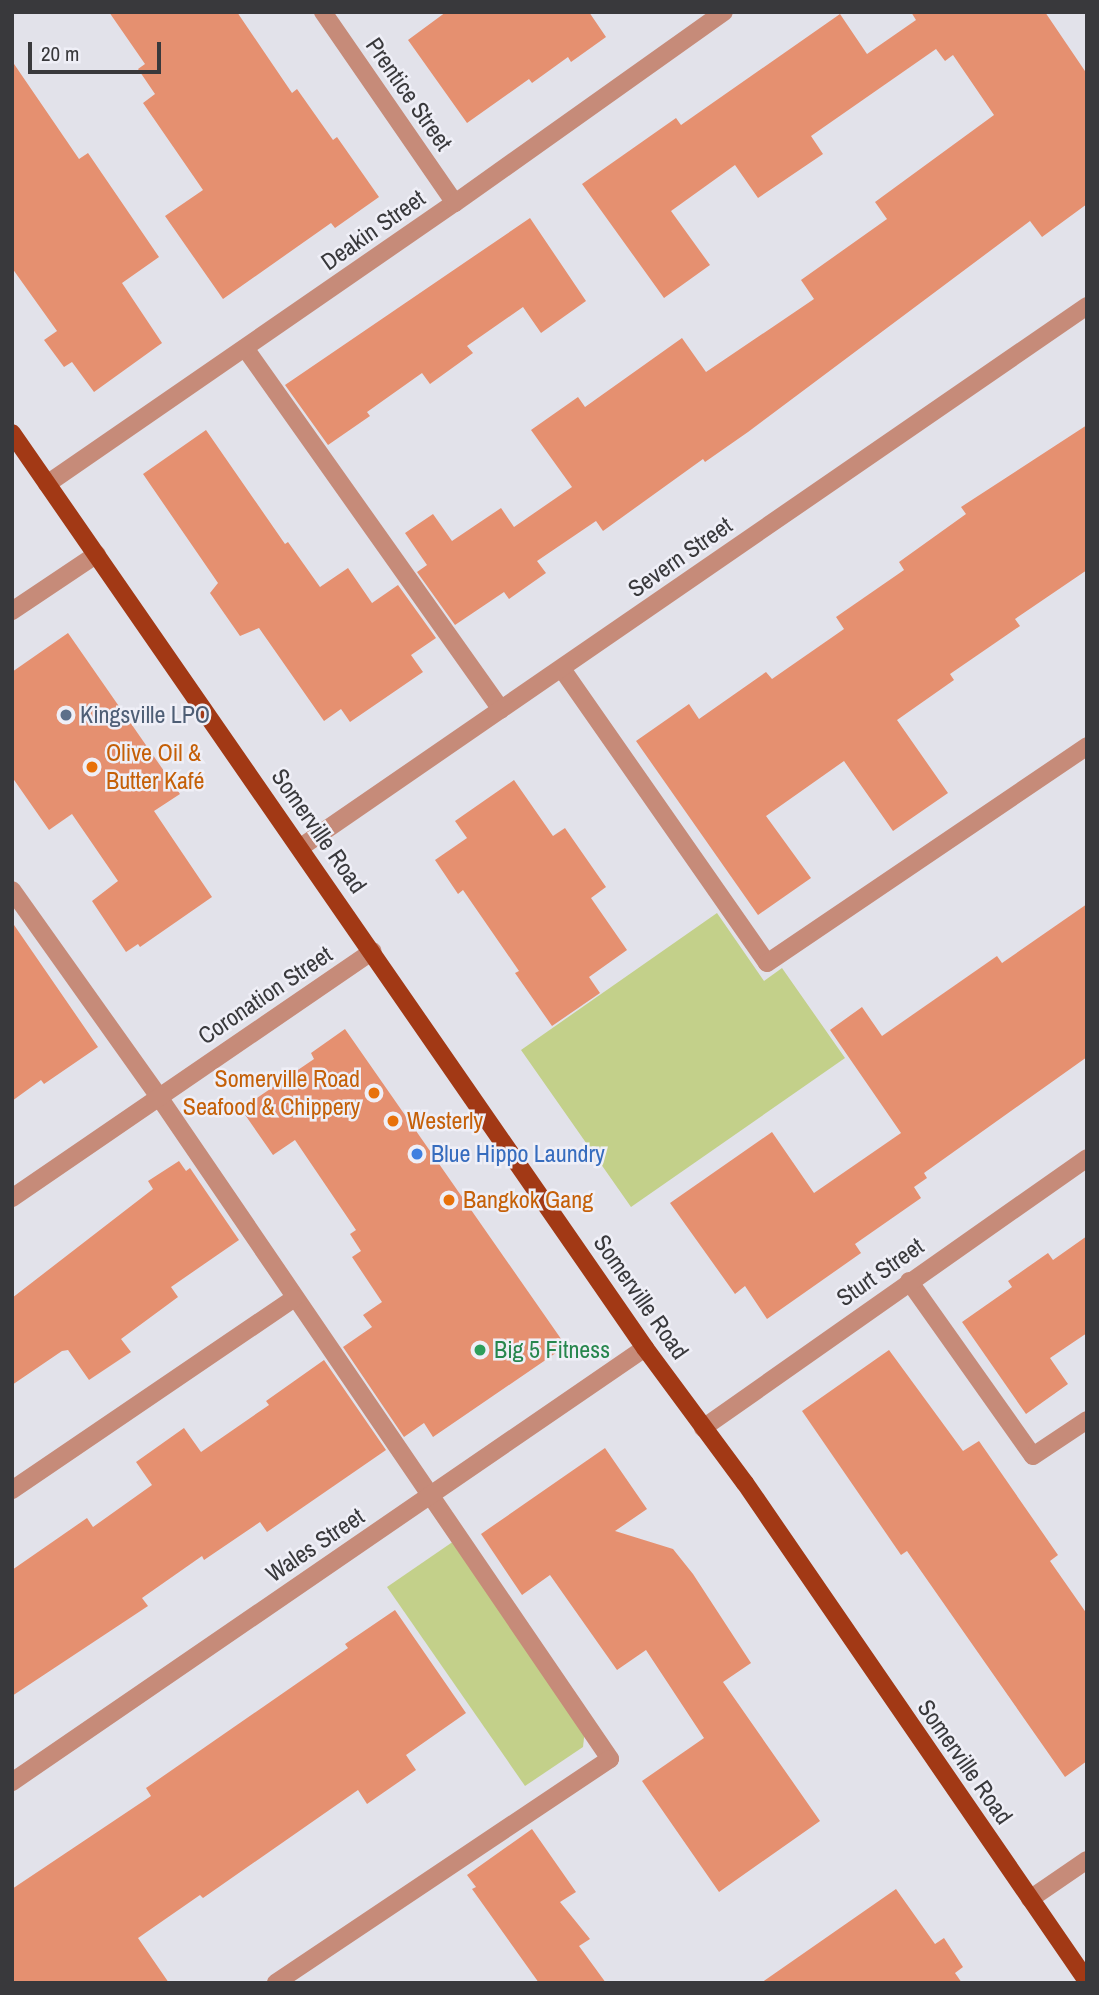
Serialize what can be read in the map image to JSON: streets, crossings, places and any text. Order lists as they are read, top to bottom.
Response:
{
  "streets": {
    "main road": ["Somerville Road"],
    "street": [
      "Prentice Street",
      "Deakin Street",
      "Severn Street",
      "Coronation Street",
      "Sturt Street",
      "Wales Street"
    ]
  },
  "crossings": [
    ["Prentice Street", "Deakin Street"],
    ["Deakin Street", "Somerville Road"],
    ["Severn Street", "Somerville Road"],
    ["Somerville Road", "Coronation Street"],
    ["Somerville Road", "Sturt Street"],
    ["Somerville Road", "Wales Street"]
  ],
  "places": [
    "Kingsville LPO",
    "Olive Oil & Butter Kafé",
    "Somerville Road Seafood & Chippery",
    "Westerly",
    "Blue Hippo Laundry",
    "Bangkok Gang",
    "Big 5 Fitness"
  ],
  "scale_bar": "20 m"
}
